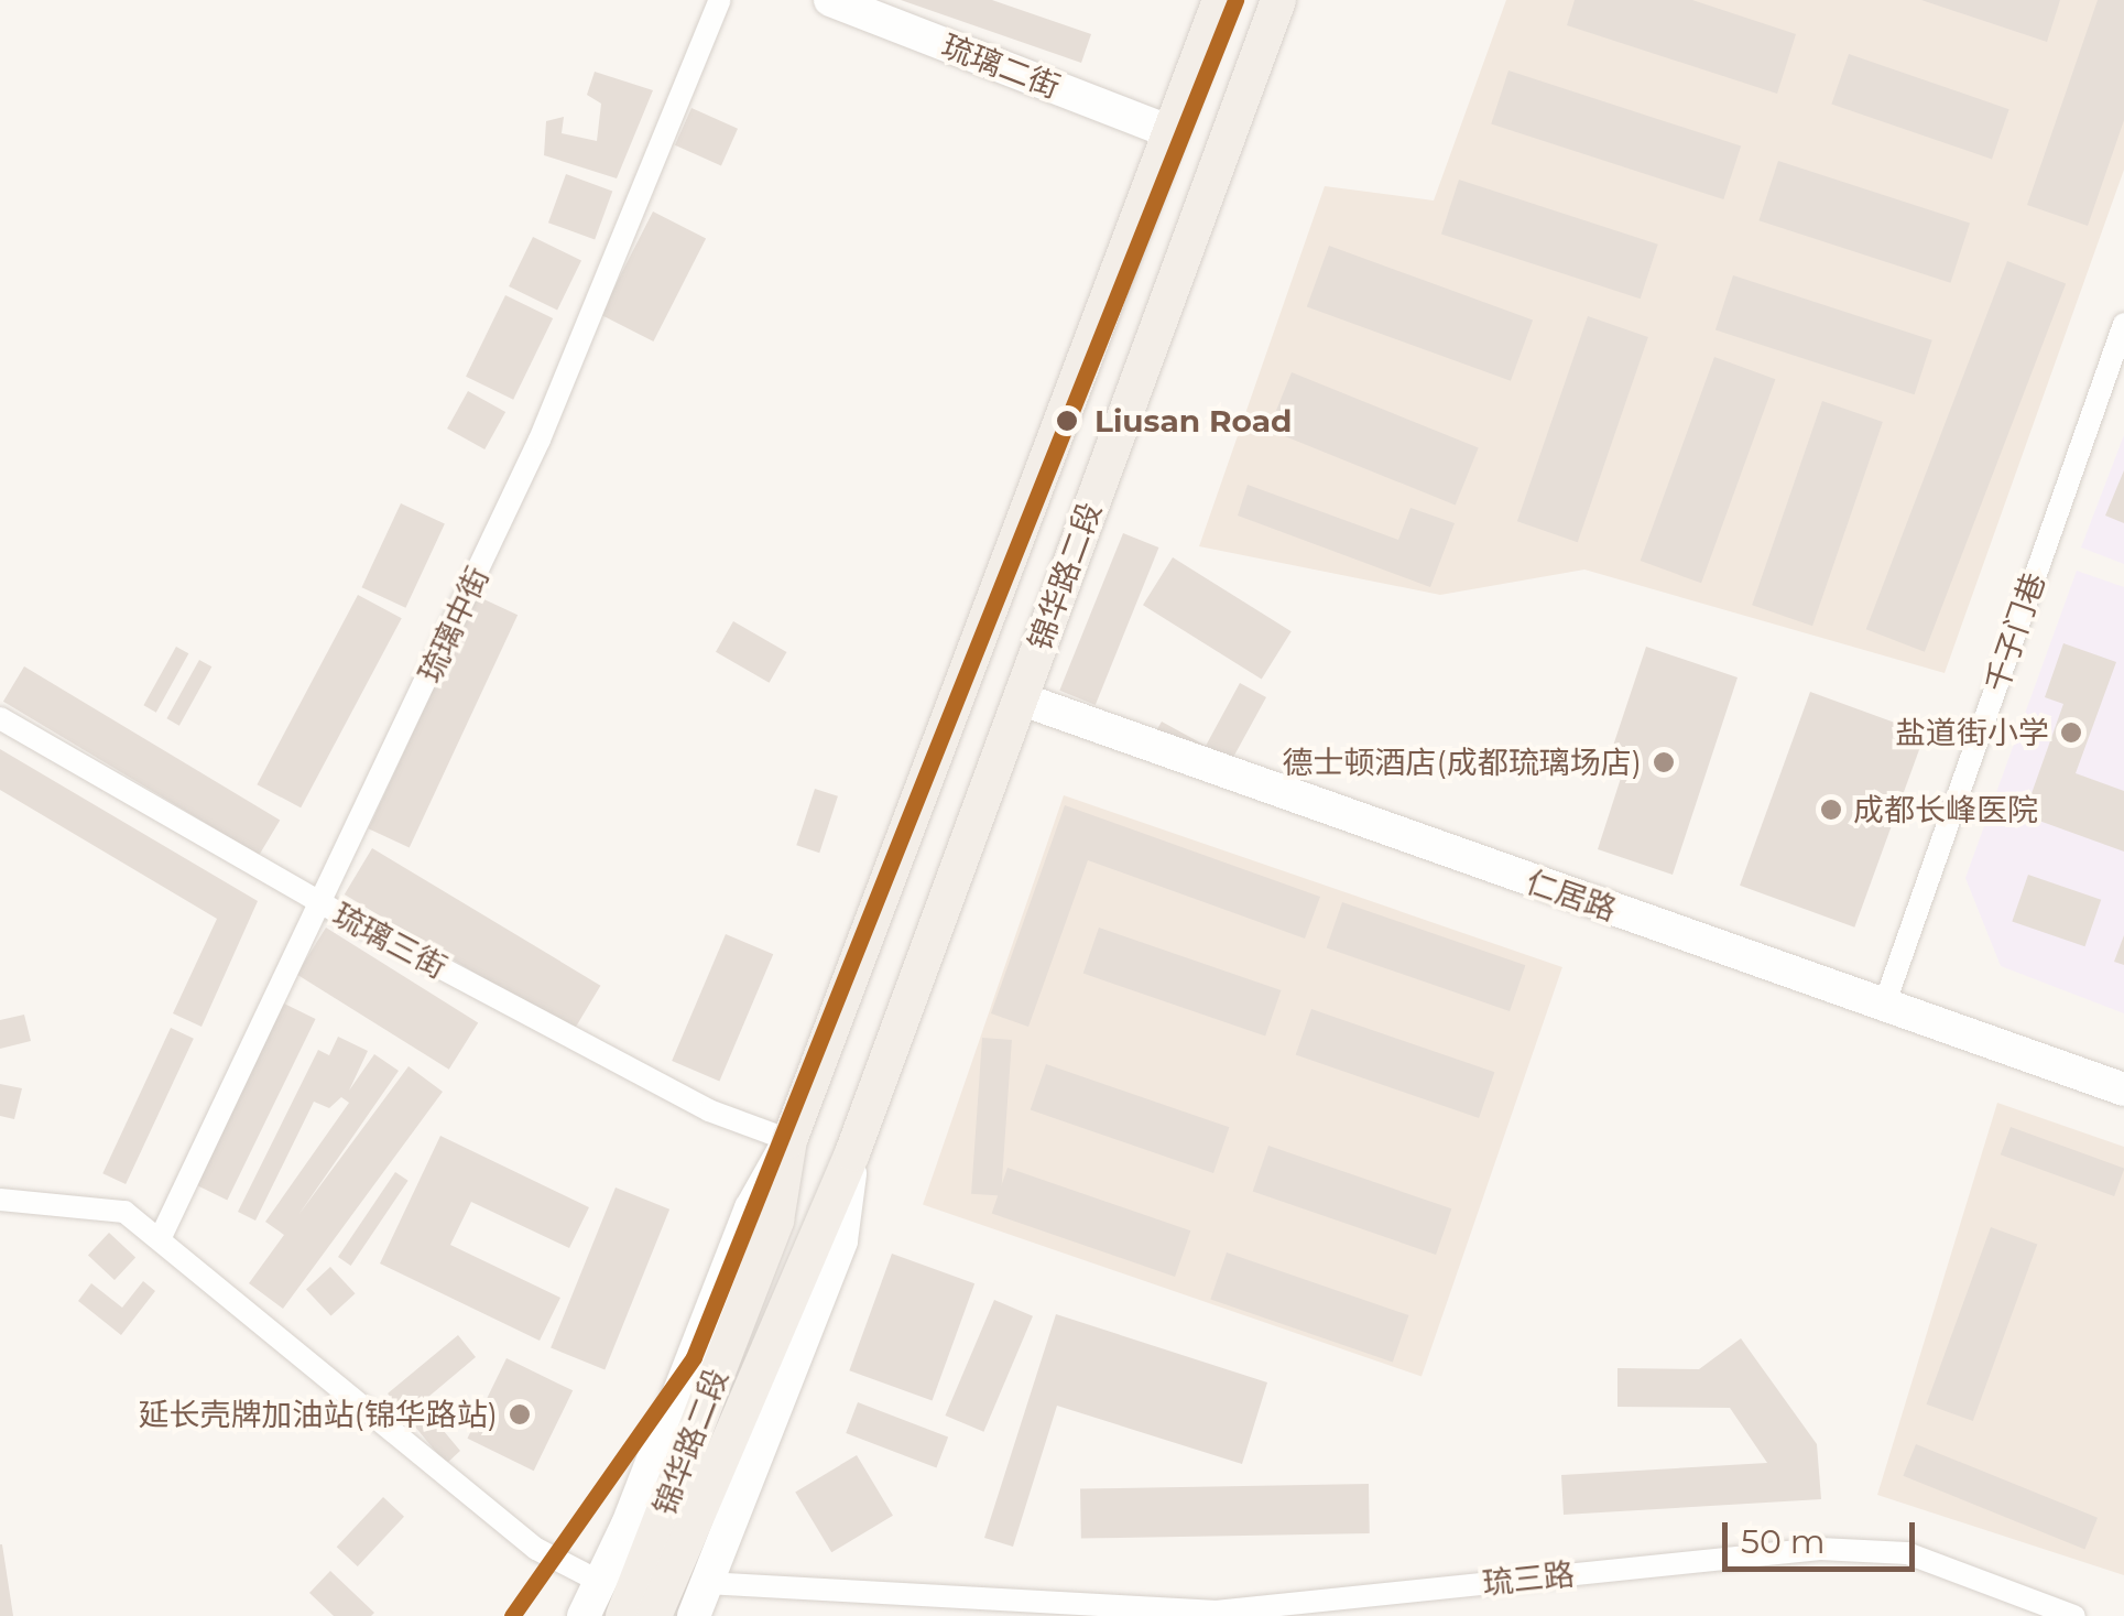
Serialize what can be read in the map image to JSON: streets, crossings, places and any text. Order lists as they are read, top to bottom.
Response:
{
  "streets": {
    "main road": ["锦华路二段"],
    "street": [
      "琉璃二街",
      "琉璃中街",
      "千子门巷",
      "仁居路",
      "琉璃三街",
      "琉三路"
    ]
  },
  "crossings": [
    ["琉璃二街", "锦华路二段"],
    ["锦华路二段", "仁居路"],
    ["锦华路二段", "琉璃三街"],
    ["锦华路二段", "琉三路"],
    ["琉璃中街", "琉璃三街"],
    ["千子门巷", "仁居路"]
  ],
  "places": [
    "Liusan Road",
    "盐道街小学",
    "德士顿酒店(成都琉璃场店)",
    "成都长峰医院",
    "延长壳牌加油站(锦华路站)"
  ],
  "scale_bar": "50 m"
}
